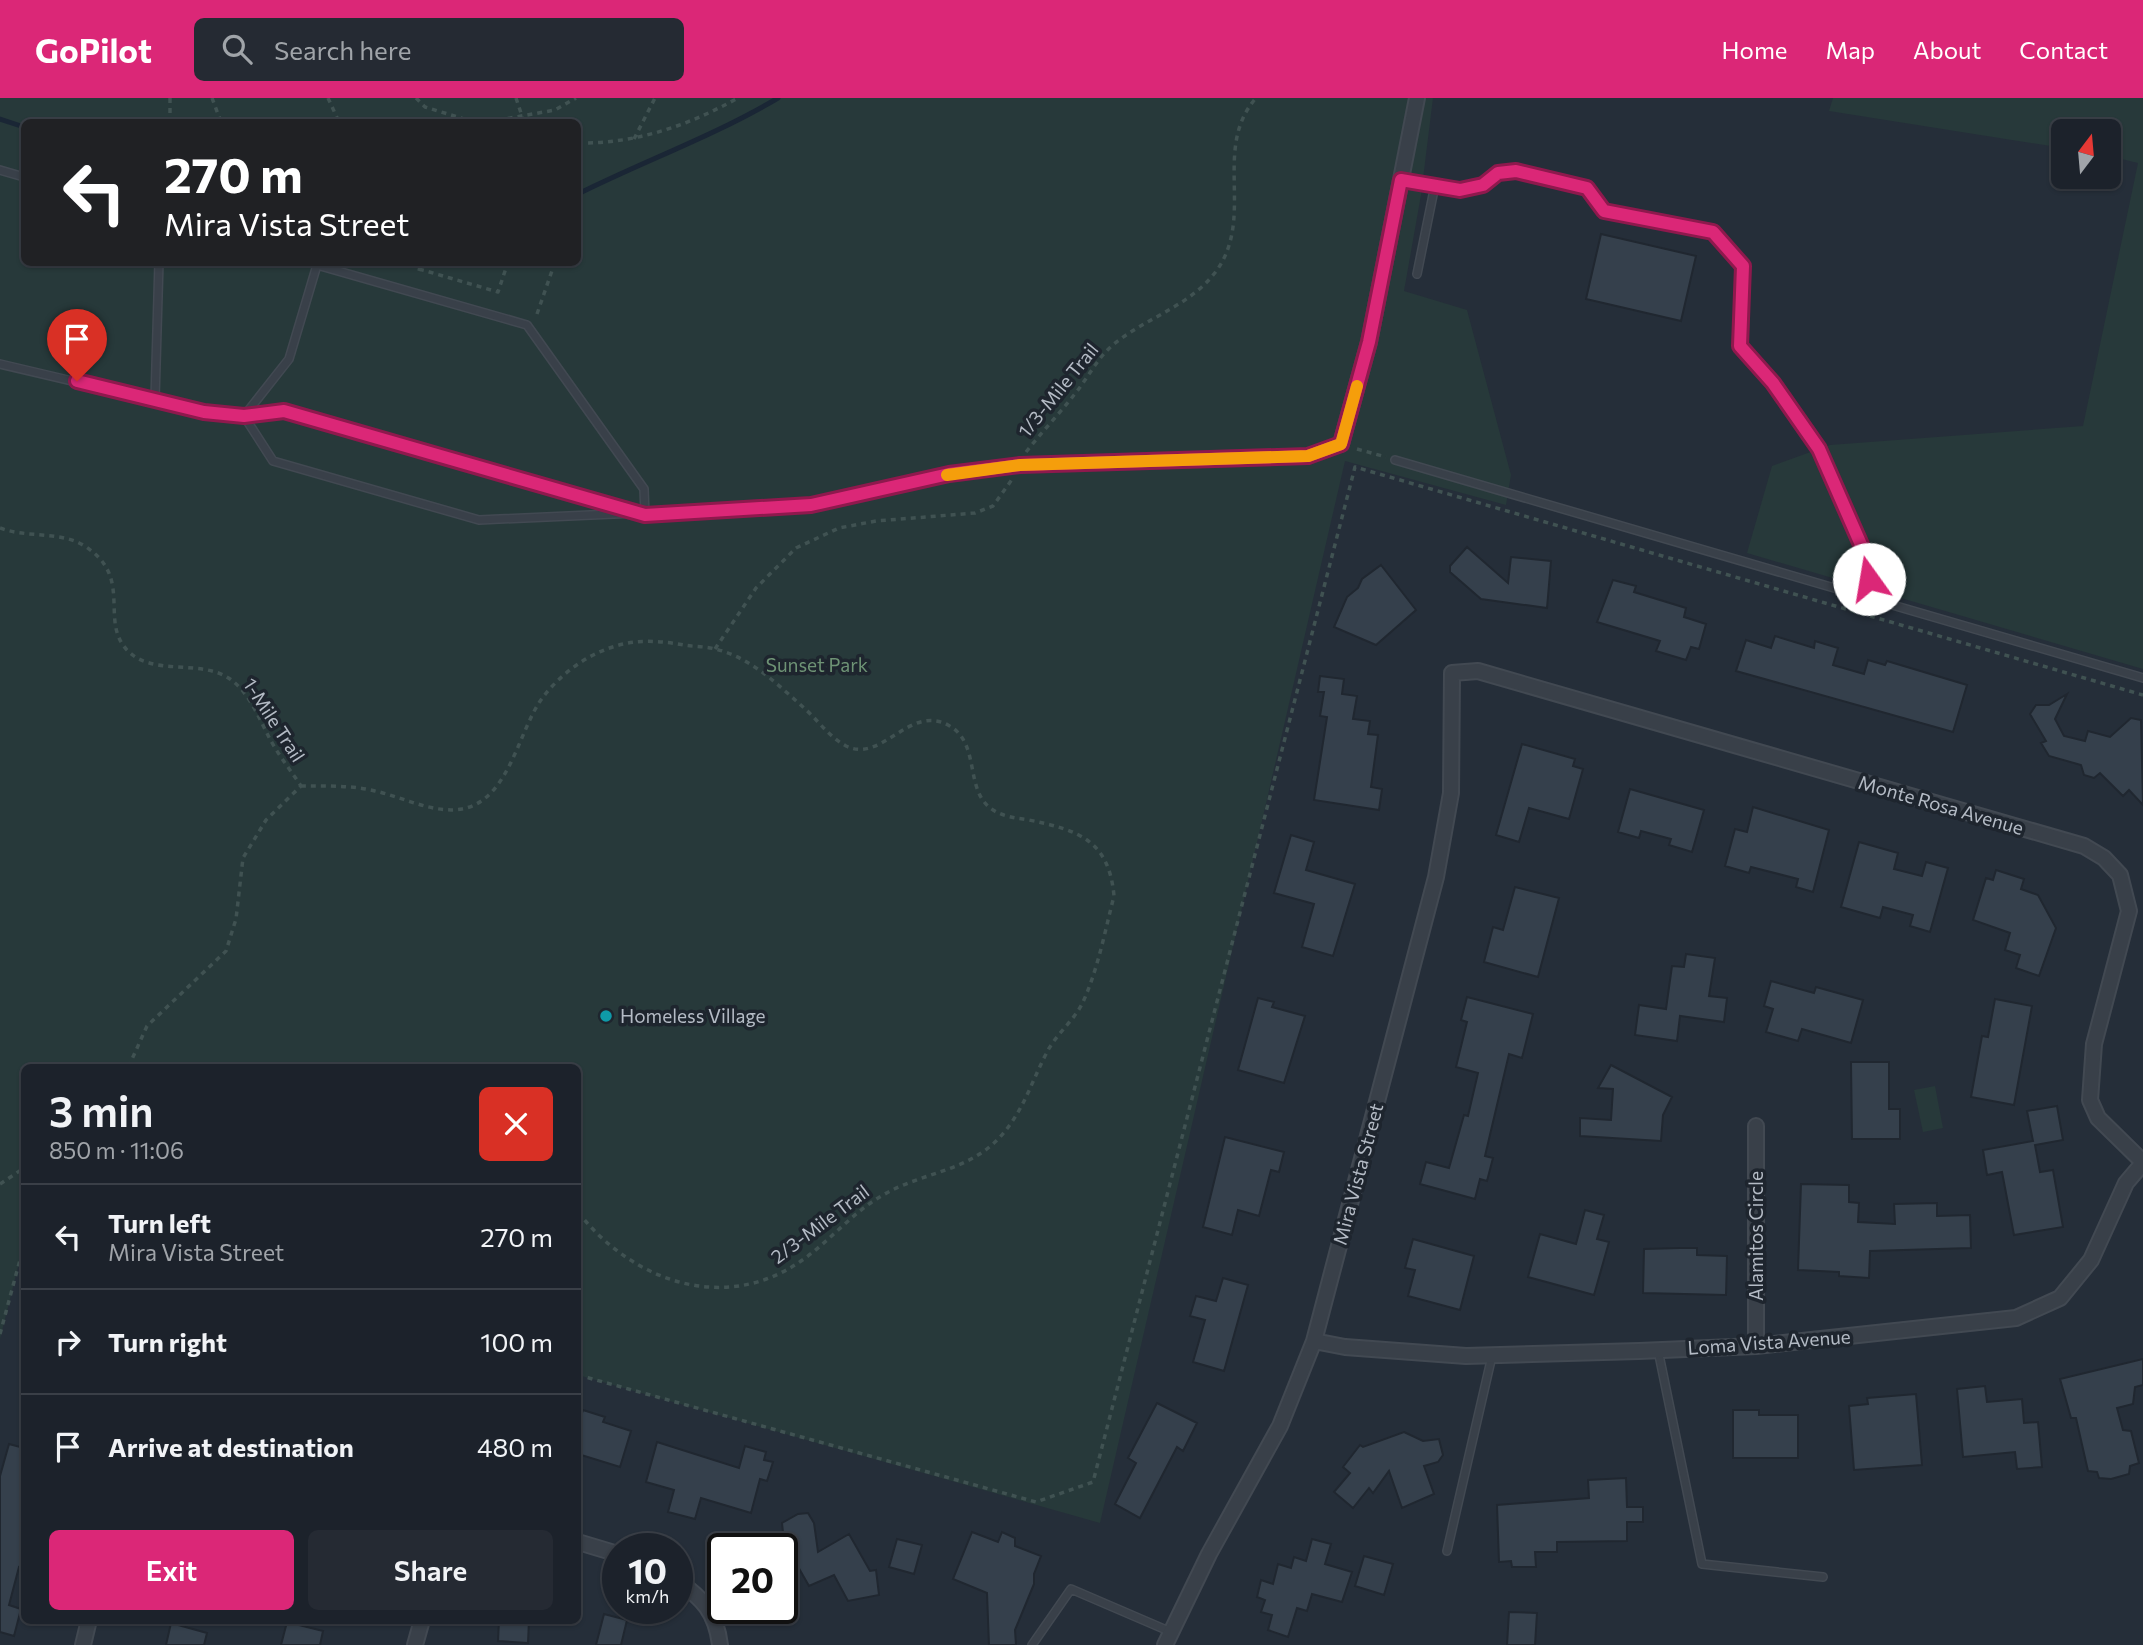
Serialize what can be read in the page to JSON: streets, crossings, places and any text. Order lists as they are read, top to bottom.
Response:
{
  "streets": {
    "street": [
      "Monte Rosa Avenue",
      "Mira Vista Street",
      "Alamitos Circle",
      "Loma Vista Avenue"
    ],
    "path": ["1/3-Mile Trail", "1-Mile Trail", "2/3-Mile Trail"]
  },
  "crossings": [
    ["1/3-Mile Trail", "2/3-Mile Trail"],
    ["1-Mile Trail", "2/3-Mile Trail"],
    ["Monte Rosa Avenue", "Mira Vista Street"],
    ["Monte Rosa Avenue", "Loma Vista Avenue"],
    ["Mira Vista Street", "Loma Vista Avenue"],
    ["Alamitos Circle", "Loma Vista Avenue"]
  ],
  "parks": ["Sunset Park"],
  "places": ["Homeless Village"],
  "north": "top",
  "page": {
    "header": "GoPilot",
    "search": "Search here",
    "nav": [
      "Home",
      "Map",
      "About",
      "Contact"
    ],
    "turn": ["270 m", "Mira Vista Street"],
    "heading": ["3 min", "850 m · 11:06"],
    "list": [
      {
        "name": "Turn left",
        "note": "Mira Vista Street",
        "value": "270 m"
      },
      {
        "name": "Turn right",
        "value": "100 m"
      },
      {
        "name": "Arrive at destination",
        "value": "480 m"
      }
    ],
    "buttons": ["Exit", "Share"],
    "speed": "10 km/h",
    "limit": "20"
  }
}
